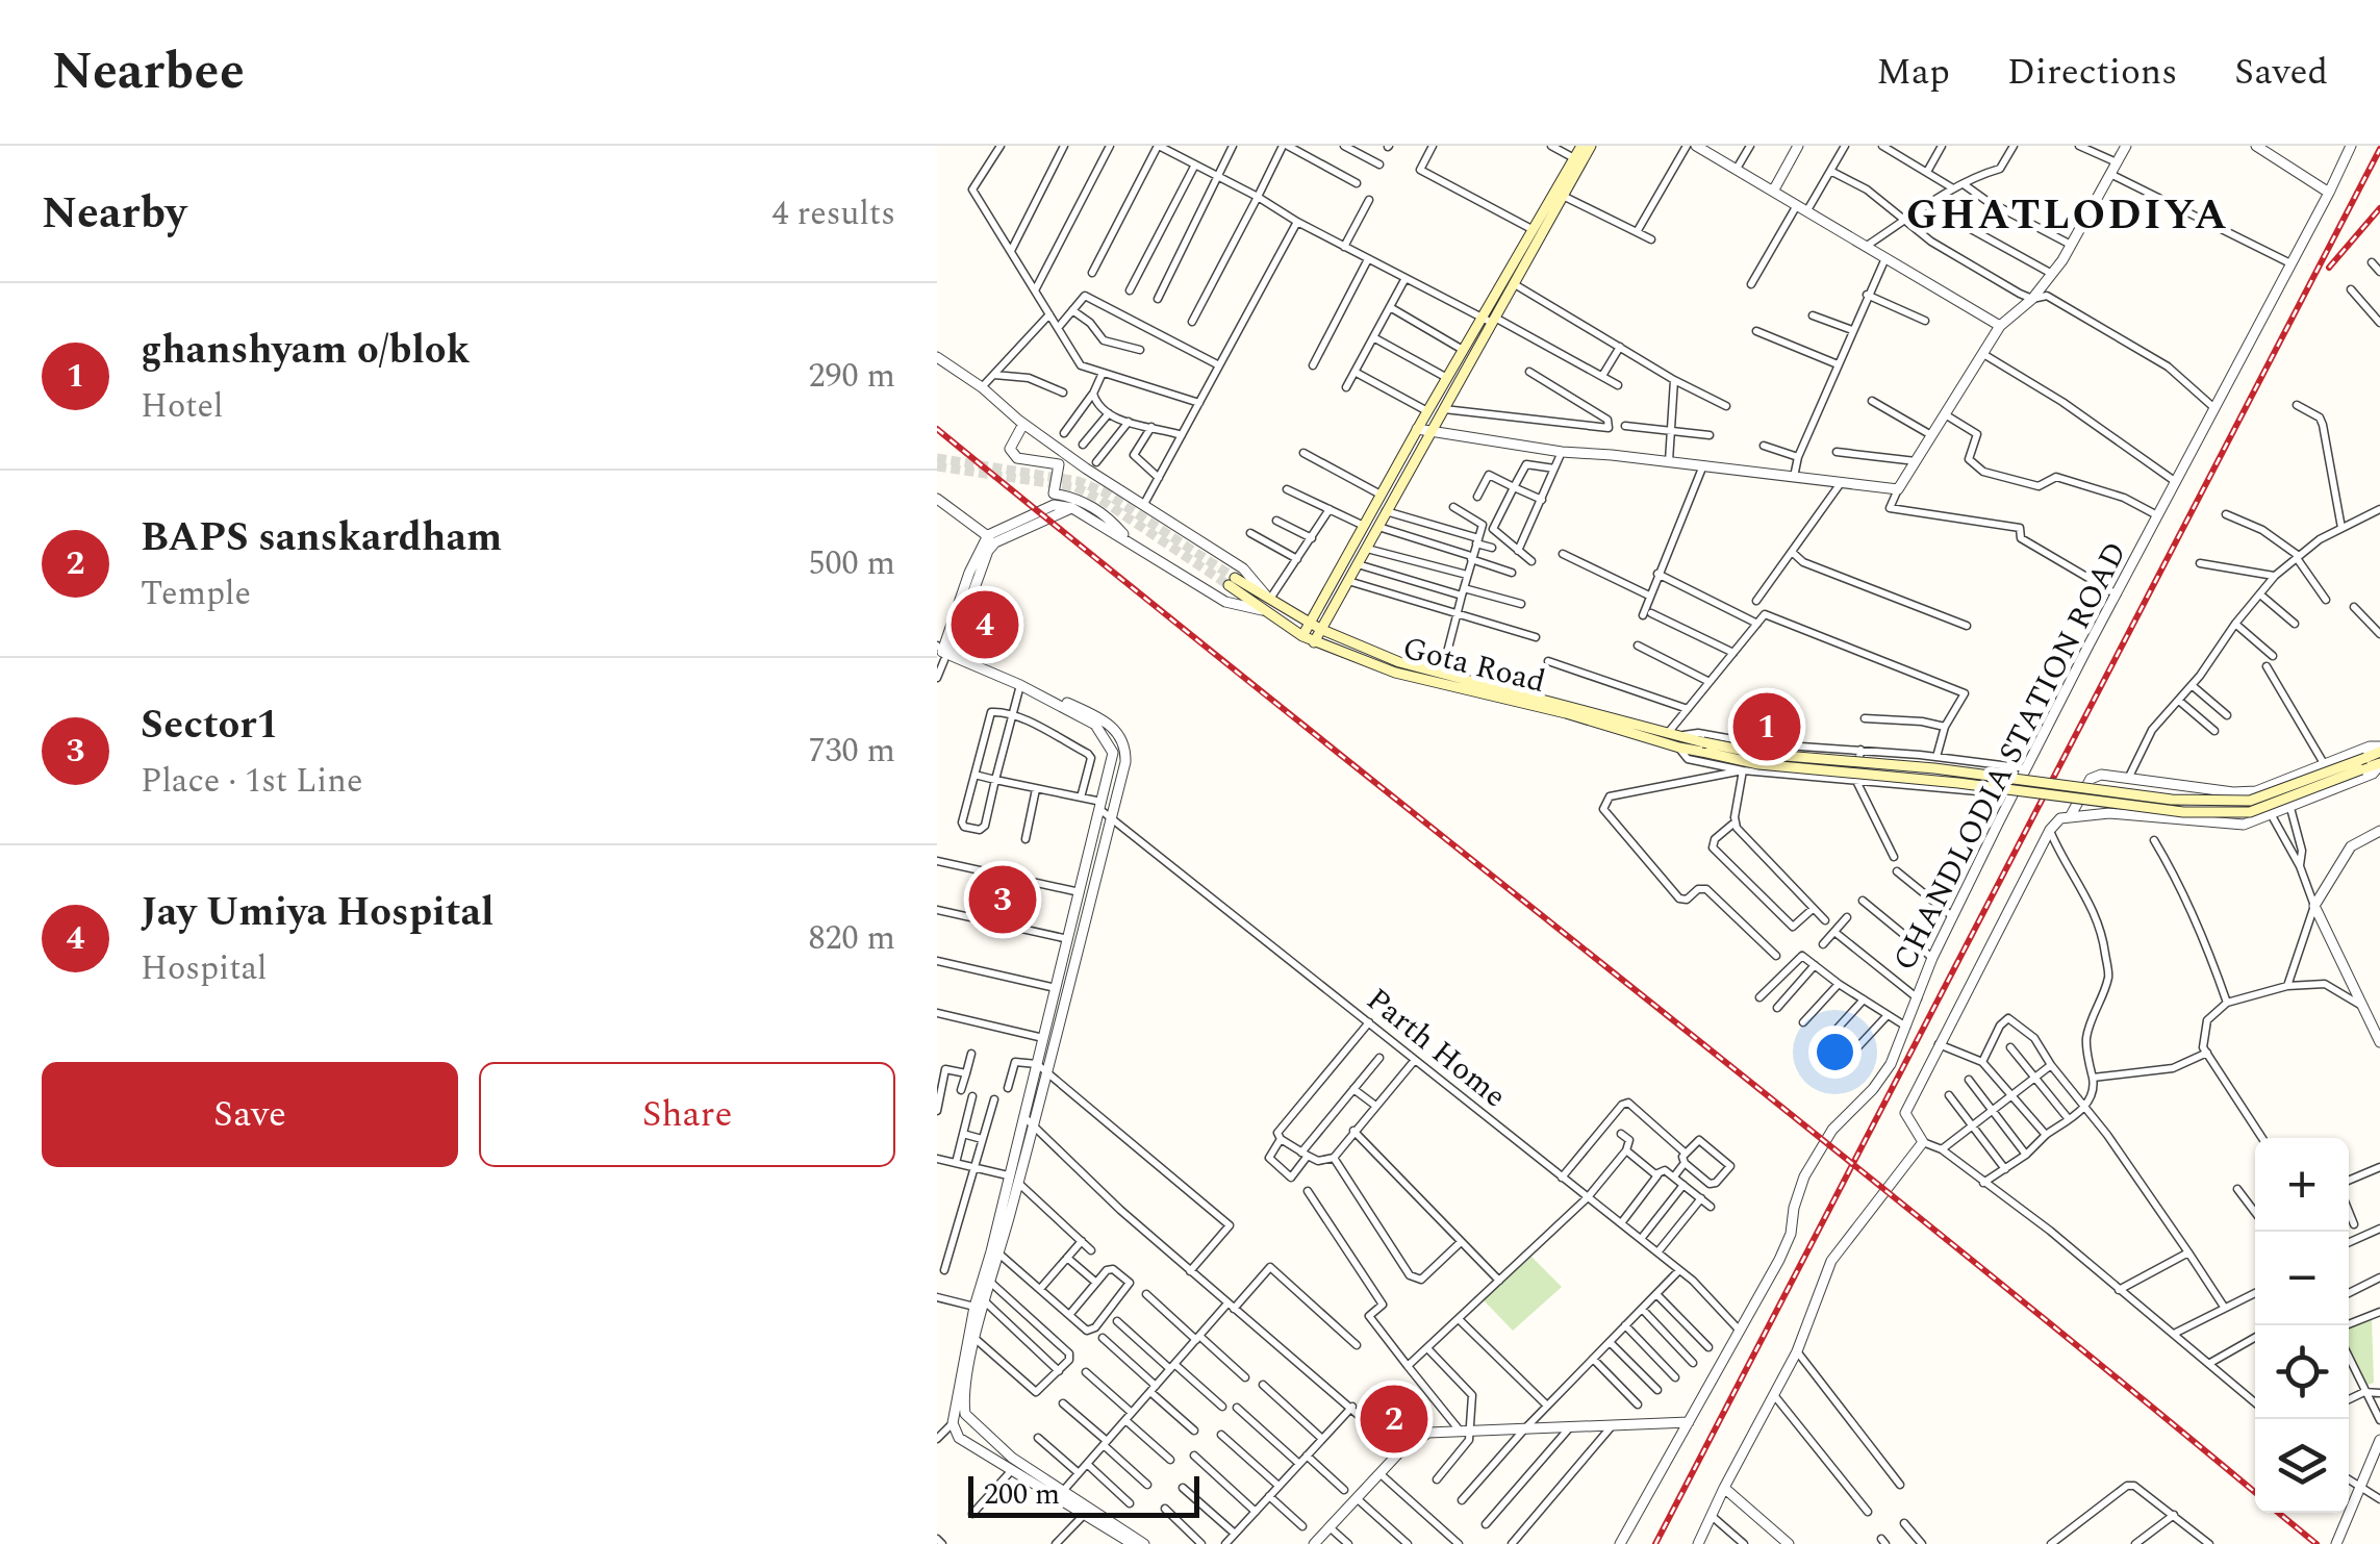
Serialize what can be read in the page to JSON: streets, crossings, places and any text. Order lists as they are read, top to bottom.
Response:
{
  "streets": {
    "main road": ["Gota Road"],
    "street": ["CHANDLODIA STATION ROAD", "Parth Home"]
  },
  "crossings": [
    ["CHANDLODIA STATION ROAD", "Parth Home"]
  ],
  "districts": ["GHATLODIYA"],
  "scale_bar": "200 m",
  "page": {
    "header": "Nearbee",
    "nav": ["Map", "Directions", "Saved"],
    "heading": ["Nearby", "4 results"],
    "list": [
      {
        "mark": "1",
        "name": "ghanshyam o/blok",
        "note": "Hotel",
        "value": "290 m"
      },
      {
        "mark": "2",
        "name": "BAPS sanskardham",
        "note": "Temple",
        "value": "500 m"
      },
      {
        "mark": "3",
        "name": "Sector1",
        "note": "Place · 1st Line",
        "value": "730 m"
      },
      {
        "mark": "4",
        "name": "Jay Umiya Hospital",
        "note": "Hospital",
        "value": "820 m"
      }
    ],
    "pins": [
      "4",
      "1",
      "3",
      "2"
    ],
    "buttons": ["Save", "Share"],
    "map_buttons": ["+", "−"],
    "scale": "200 m"
  }
}
